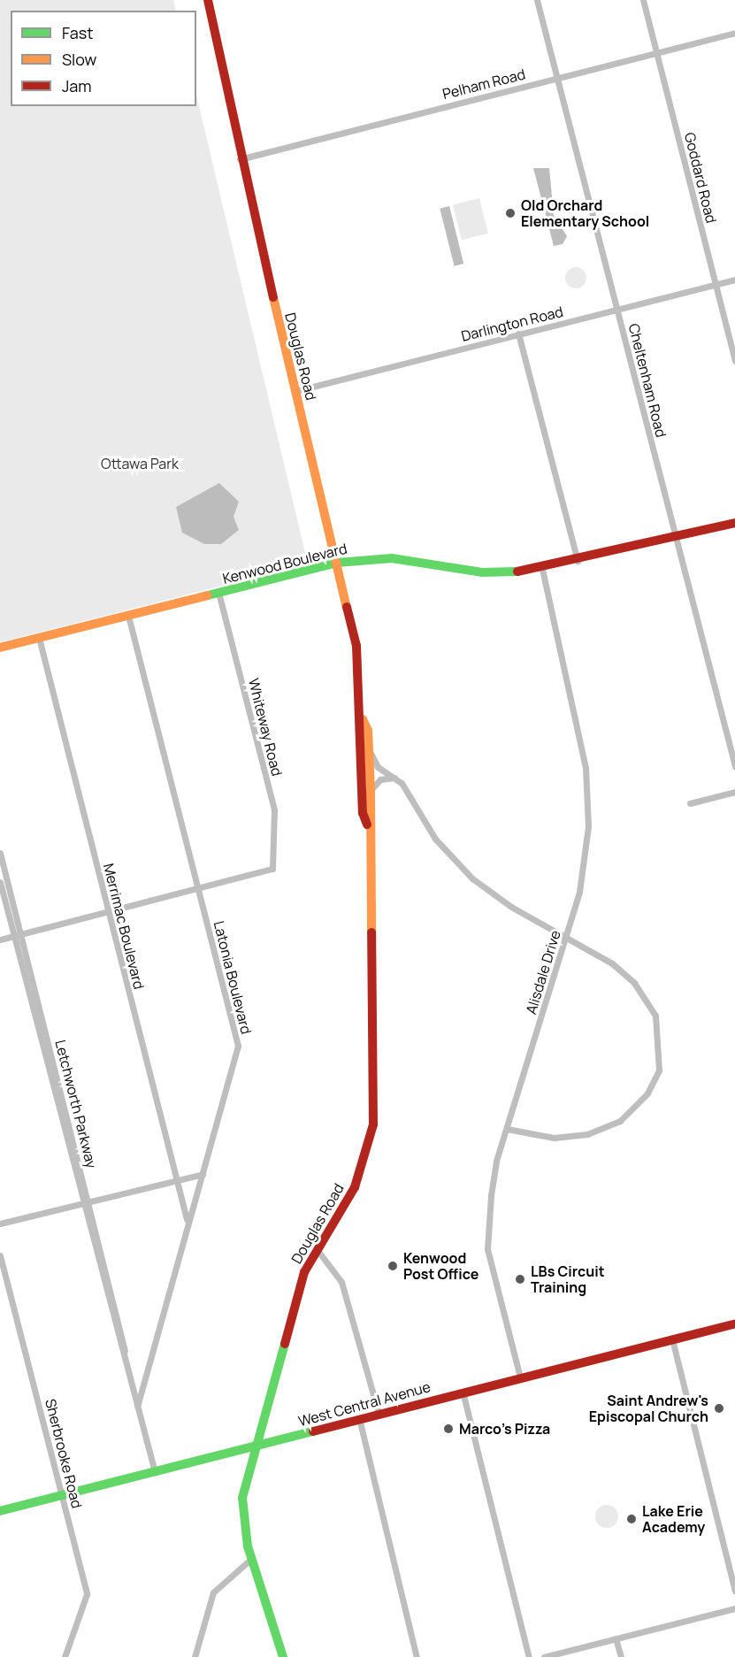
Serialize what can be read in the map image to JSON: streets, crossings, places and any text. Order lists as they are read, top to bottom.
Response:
{
  "streets": {
    "street": [
      "Pelham Road",
      "Goddard Road",
      "Darlington Road",
      "Douglas Road",
      "Cheltenham Road",
      "Kenwood Boulevard",
      "Whiteway Road",
      "Merrimac Boulevard",
      "Alisdale Drive",
      "Latonia Boulevard",
      "Letchworth Parkway",
      "West Central Avenue",
      "Sherbrooke Road"
    ]
  },
  "crossings": [
    ["Pelham Road", "Goddard Road"],
    ["Pelham Road", "Douglas Road"],
    ["Pelham Road", "Cheltenham Road"],
    ["Goddard Road", "Darlington Road"],
    ["Darlington Road", "Douglas Road"],
    ["Darlington Road", "Cheltenham Road"],
    ["Douglas Road", "Kenwood Boulevard"],
    ["Douglas Road", "West Central Avenue"],
    ["Cheltenham Road", "Kenwood Boulevard"],
    ["Kenwood Boulevard", "Whiteway Road"],
    ["Kenwood Boulevard", "Merrimac Boulevard"],
    ["Kenwood Boulevard", "Alisdale Drive"],
    ["Kenwood Boulevard", "Latonia Boulevard"],
    ["Whiteway Road", "Latonia Boulevard"],
    ["Merrimac Boulevard", "Latonia Boulevard"],
    ["Alisdale Drive", "West Central Avenue"],
    ["Latonia Boulevard", "Letchworth Parkway"],
    ["Letchworth Parkway", "West Central Avenue"],
    ["West Central Avenue", "Sherbrooke Road"]
  ],
  "parks": ["Ottawa Park"],
  "places": [
    "Old Orchard Elementary School",
    "Kenwood Post Office",
    "LBs Circuit Training",
    "Saint Andrew's Episcopal Church",
    "Marco's Pizza",
    "Lake Erie Academy"
  ],
  "legend": ["Fast", "Slow", "Jam"]
}
